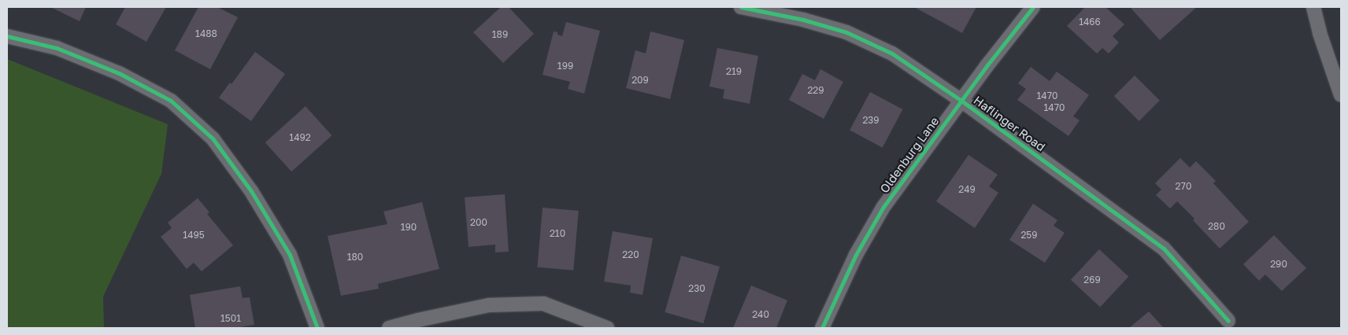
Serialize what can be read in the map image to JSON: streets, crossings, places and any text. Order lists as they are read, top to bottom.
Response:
{
  "streets": {
    "street": ["Haflinger Road", "Oldenburg Lane"]
  },
  "crossings": [
    ["Haflinger Road", "Oldenburg Lane"]
  ],
  "house_numbers": [
    "1466",
    "1488",
    "189",
    "199",
    "219",
    "209",
    "229",
    "1470",
    "1470",
    "239",
    "1492",
    "270",
    "249",
    "200",
    "280",
    "190",
    "210",
    "1495",
    "259",
    "220",
    "180",
    "290",
    "269",
    "230",
    "240",
    "1501"
  ]
}
